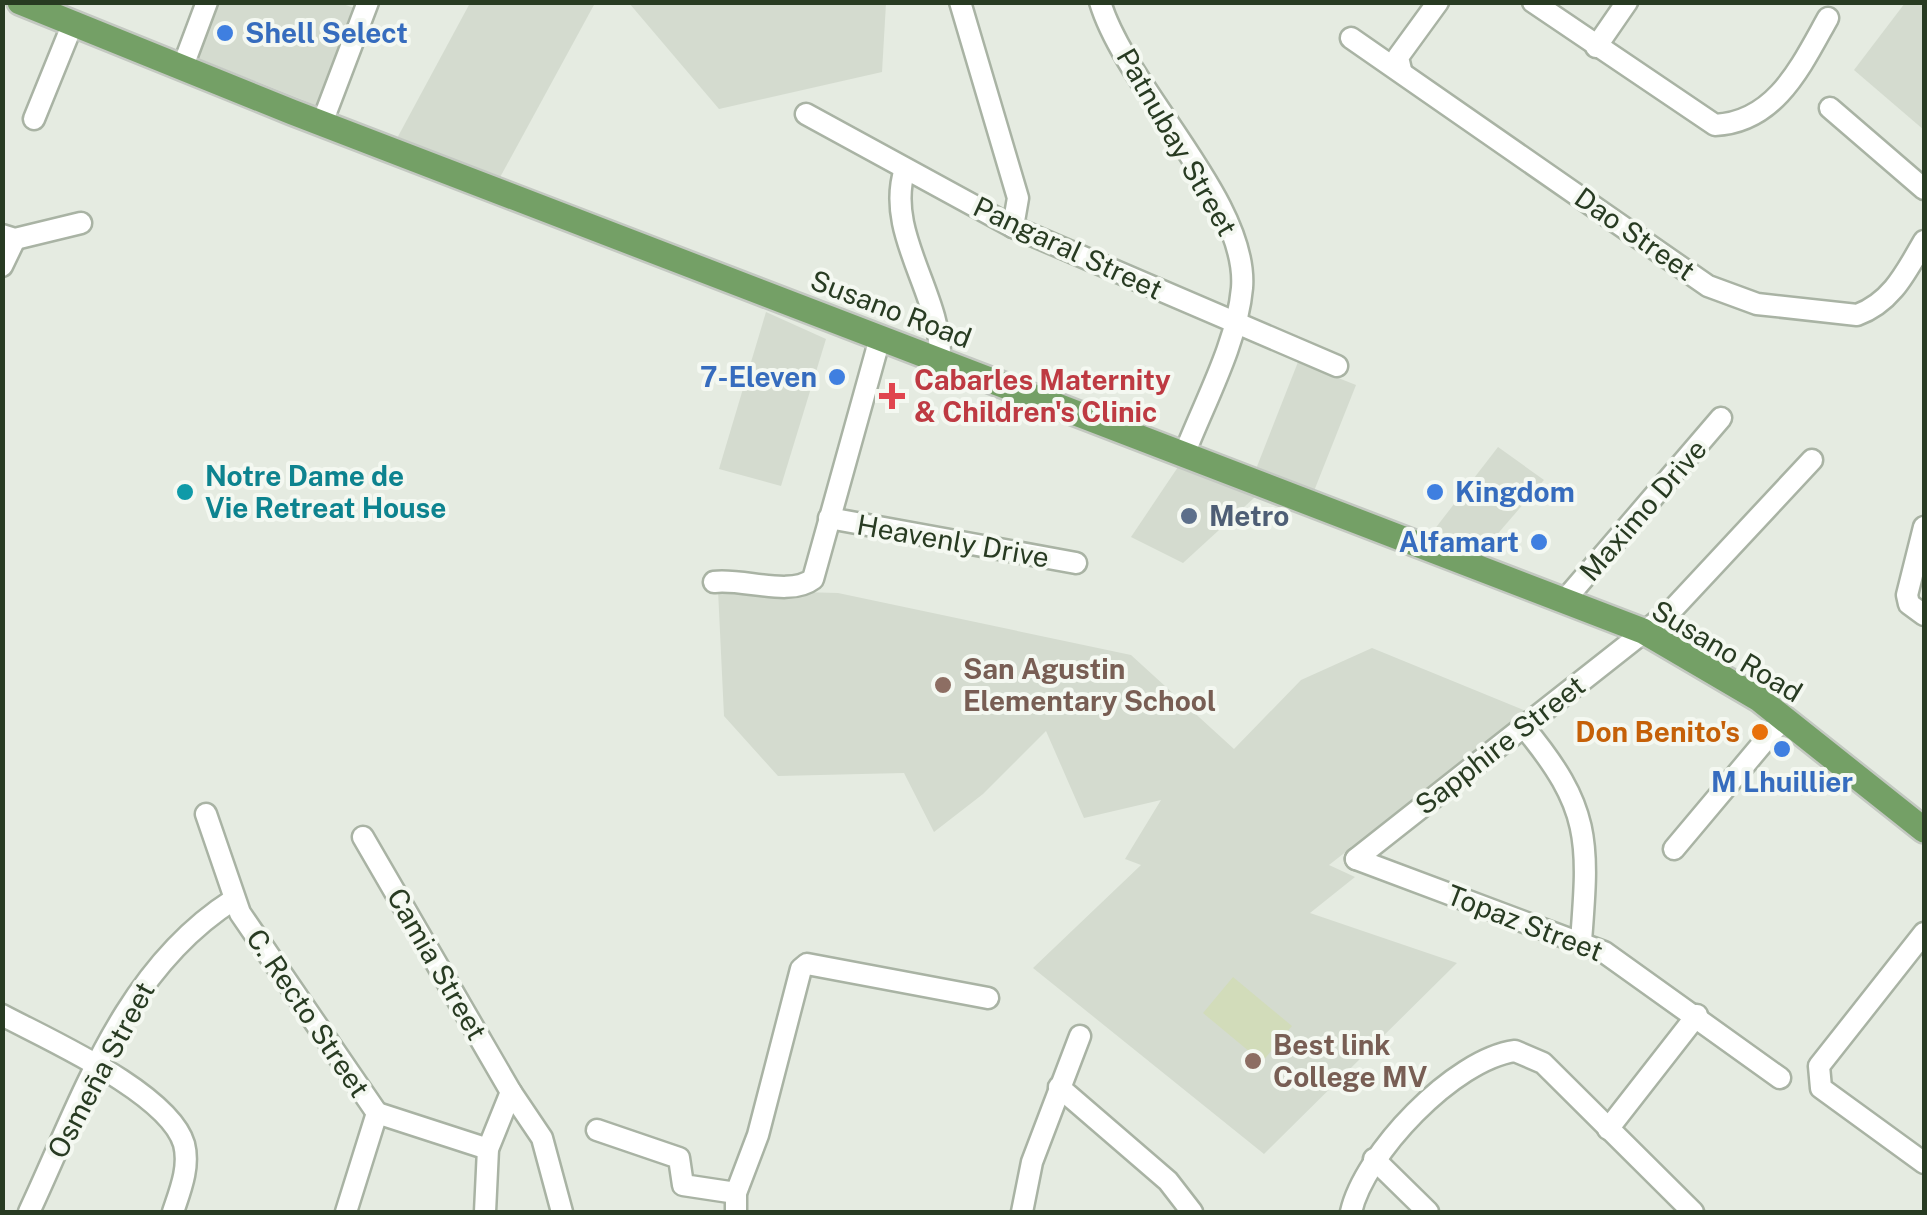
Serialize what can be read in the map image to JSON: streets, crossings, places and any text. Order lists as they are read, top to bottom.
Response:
{
  "streets": {
    "main road": ["Susano Road"],
    "street": [
      "Patnubay Street",
      "Dao Street",
      "Pangaral Street",
      "Maximo Drive",
      "Heavenly Drive",
      "Sapphire Street",
      "Topaz Street",
      "Camia Street",
      "C. Recto Street",
      "Osmeña Street"
    ]
  },
  "crossings": [
    ["Patnubay Street", "Pangaral Street"],
    ["Patnubay Street", "Susano Road"],
    ["Susano Road", "Maximo Drive"],
    ["Susano Road", "Heavenly Drive"],
    ["Susano Road", "Sapphire Street"],
    ["Sapphire Street", "Topaz Street"],
    ["C. Recto Street", "Osmeña Street"]
  ],
  "places": {
    "other": [
      "Shell Select",
      "7-Eleven",
      "Notre Dame de Vie Retreat House",
      "Kingdom",
      "Metro",
      "Alfamart",
      "San Agustin Elementary School",
      "Don Benito's",
      "M Lhuillier",
      "Best link College MV"
    ],
    "health": ["Cabarles Maternity & Children's Clinic"]
  }
}
